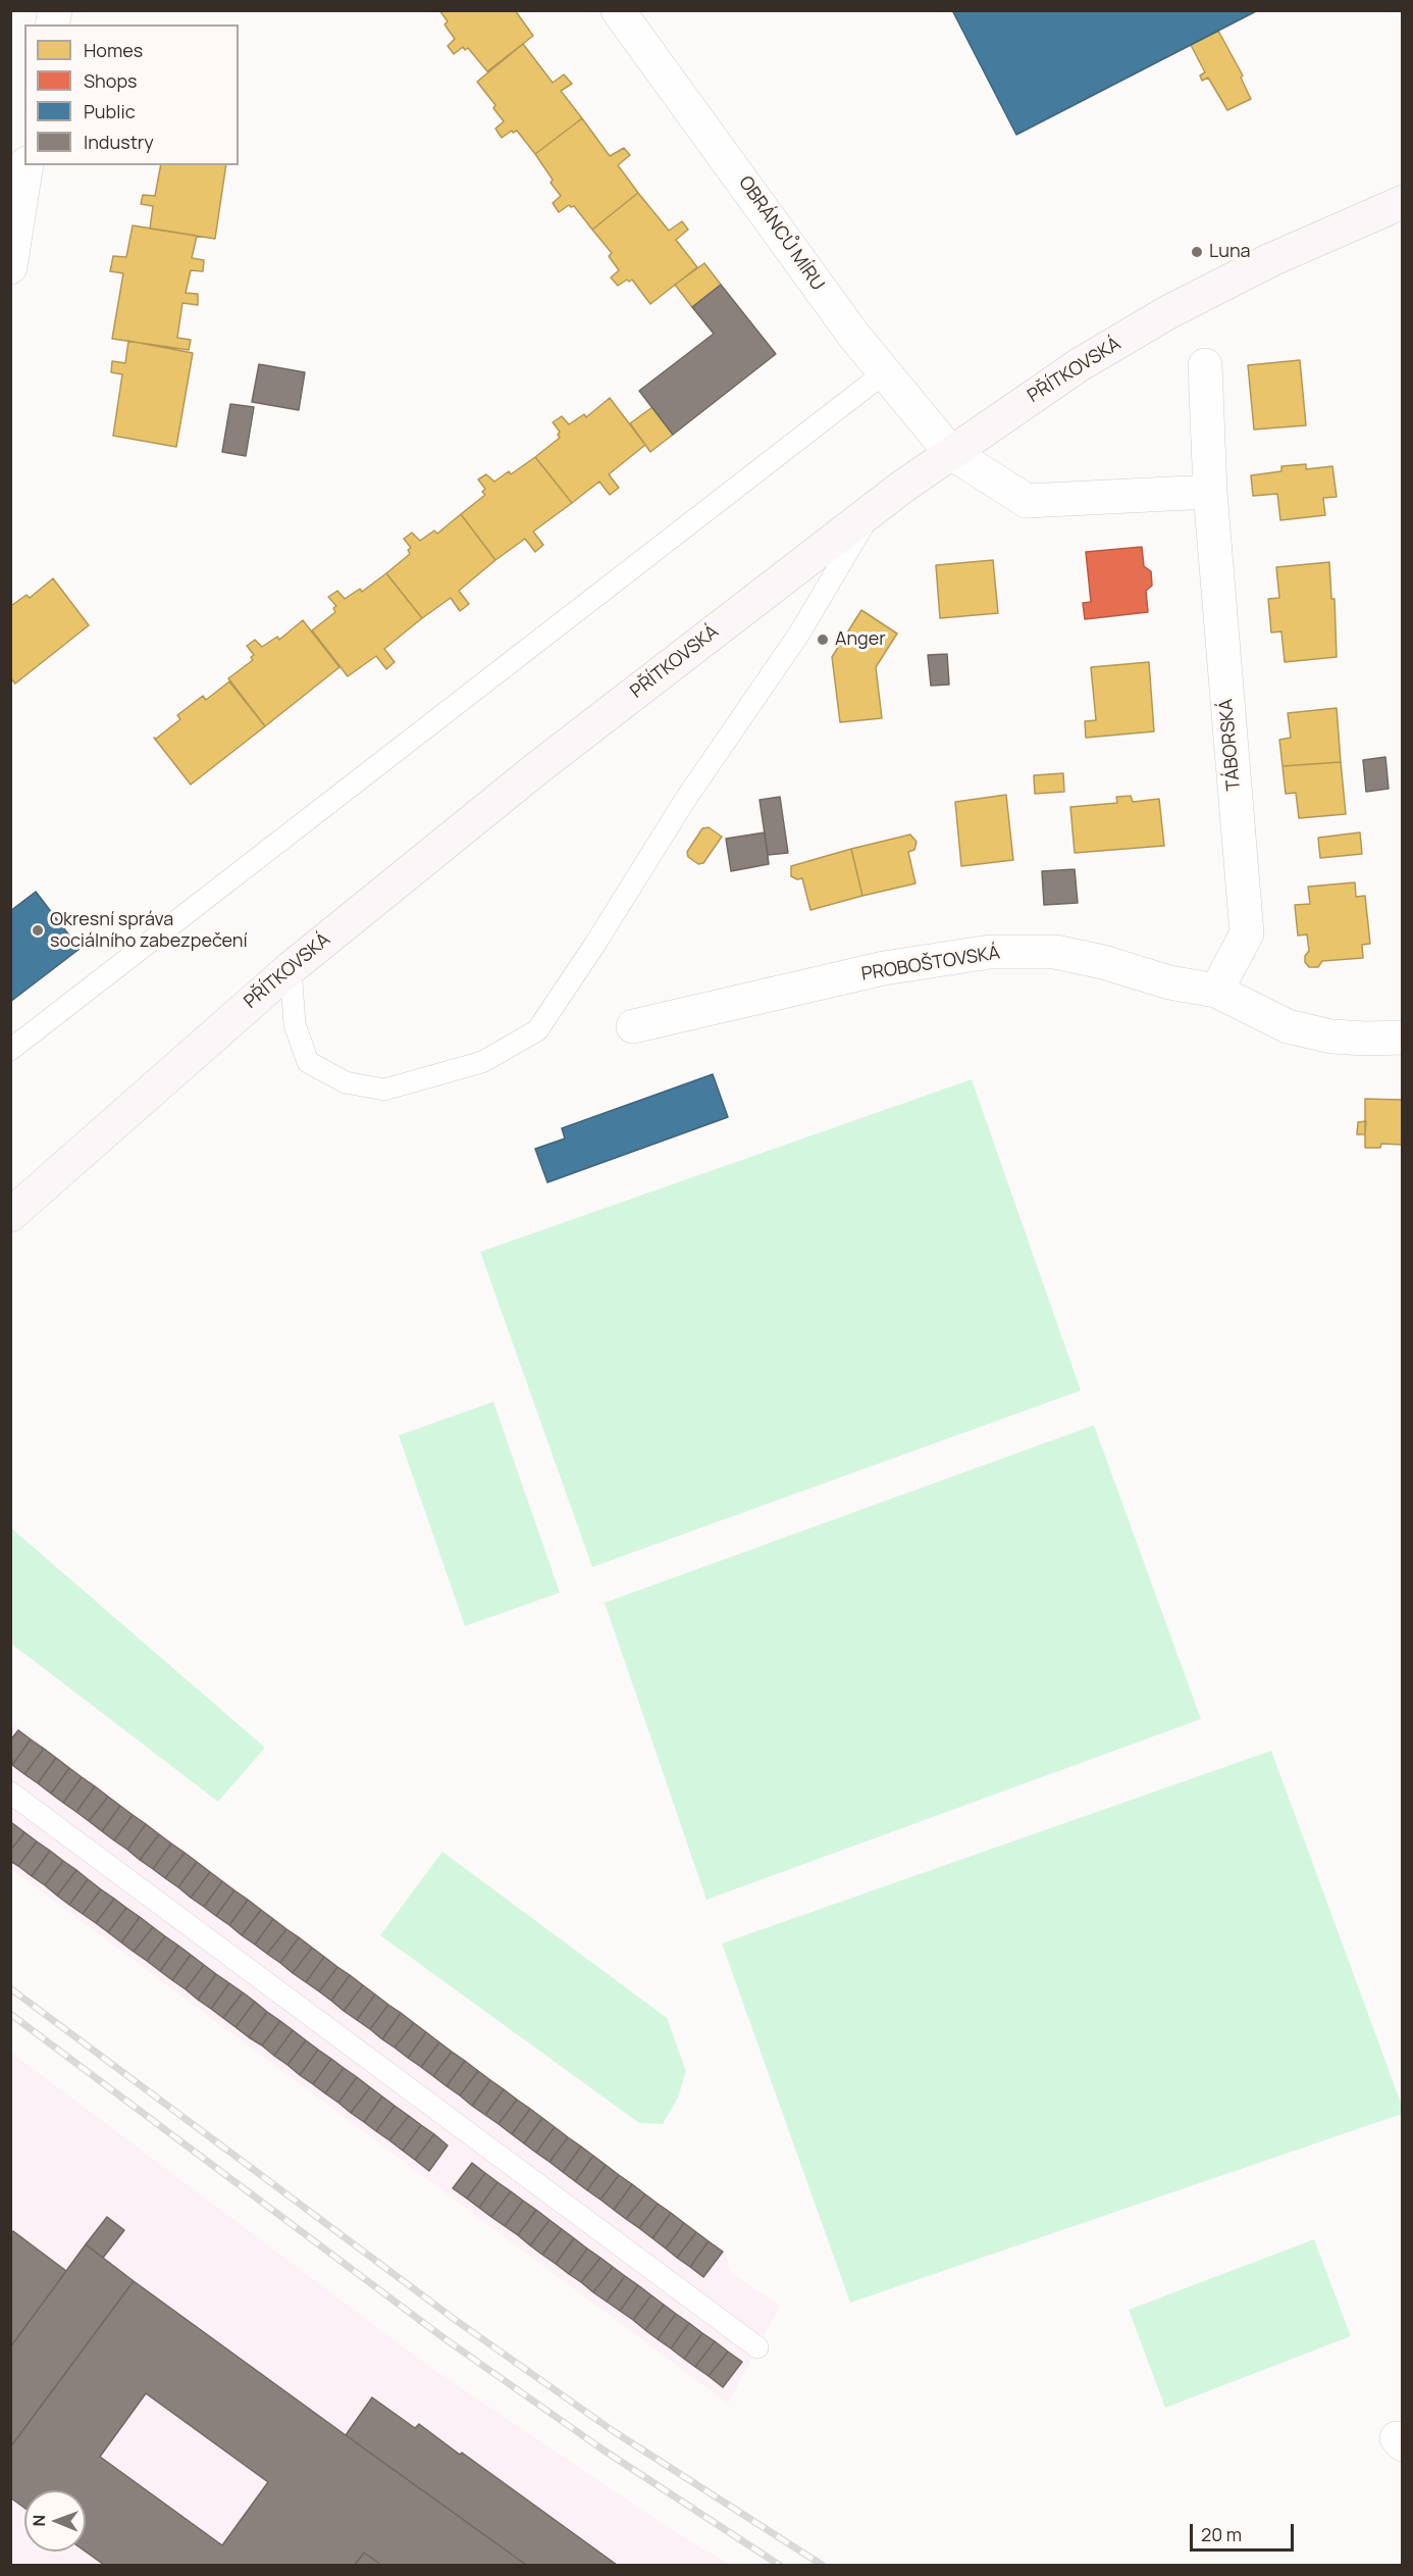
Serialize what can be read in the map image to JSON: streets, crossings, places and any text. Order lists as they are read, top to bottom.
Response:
{
  "streets": {
    "street": [
      "OBRÁNCŮ MÍRU",
      "PŘÍTKOVSKÁ",
      "TÁBORSKÁ",
      "PROBOŠTOVSKÁ"
    ]
  },
  "crossings": [
    ["OBRÁNCŮ MÍRU", "PŘÍTKOVSKÁ"],
    ["TÁBORSKÁ", "PROBOŠTOVSKÁ"]
  ],
  "places": ["Luna", "Anger", "Okresní správa sociálního zabezpečení"],
  "legend": [
    "Homes",
    "Shops",
    "Public",
    "Industry"
  ],
  "scale_bar": "20 m",
  "north": "left"
}
